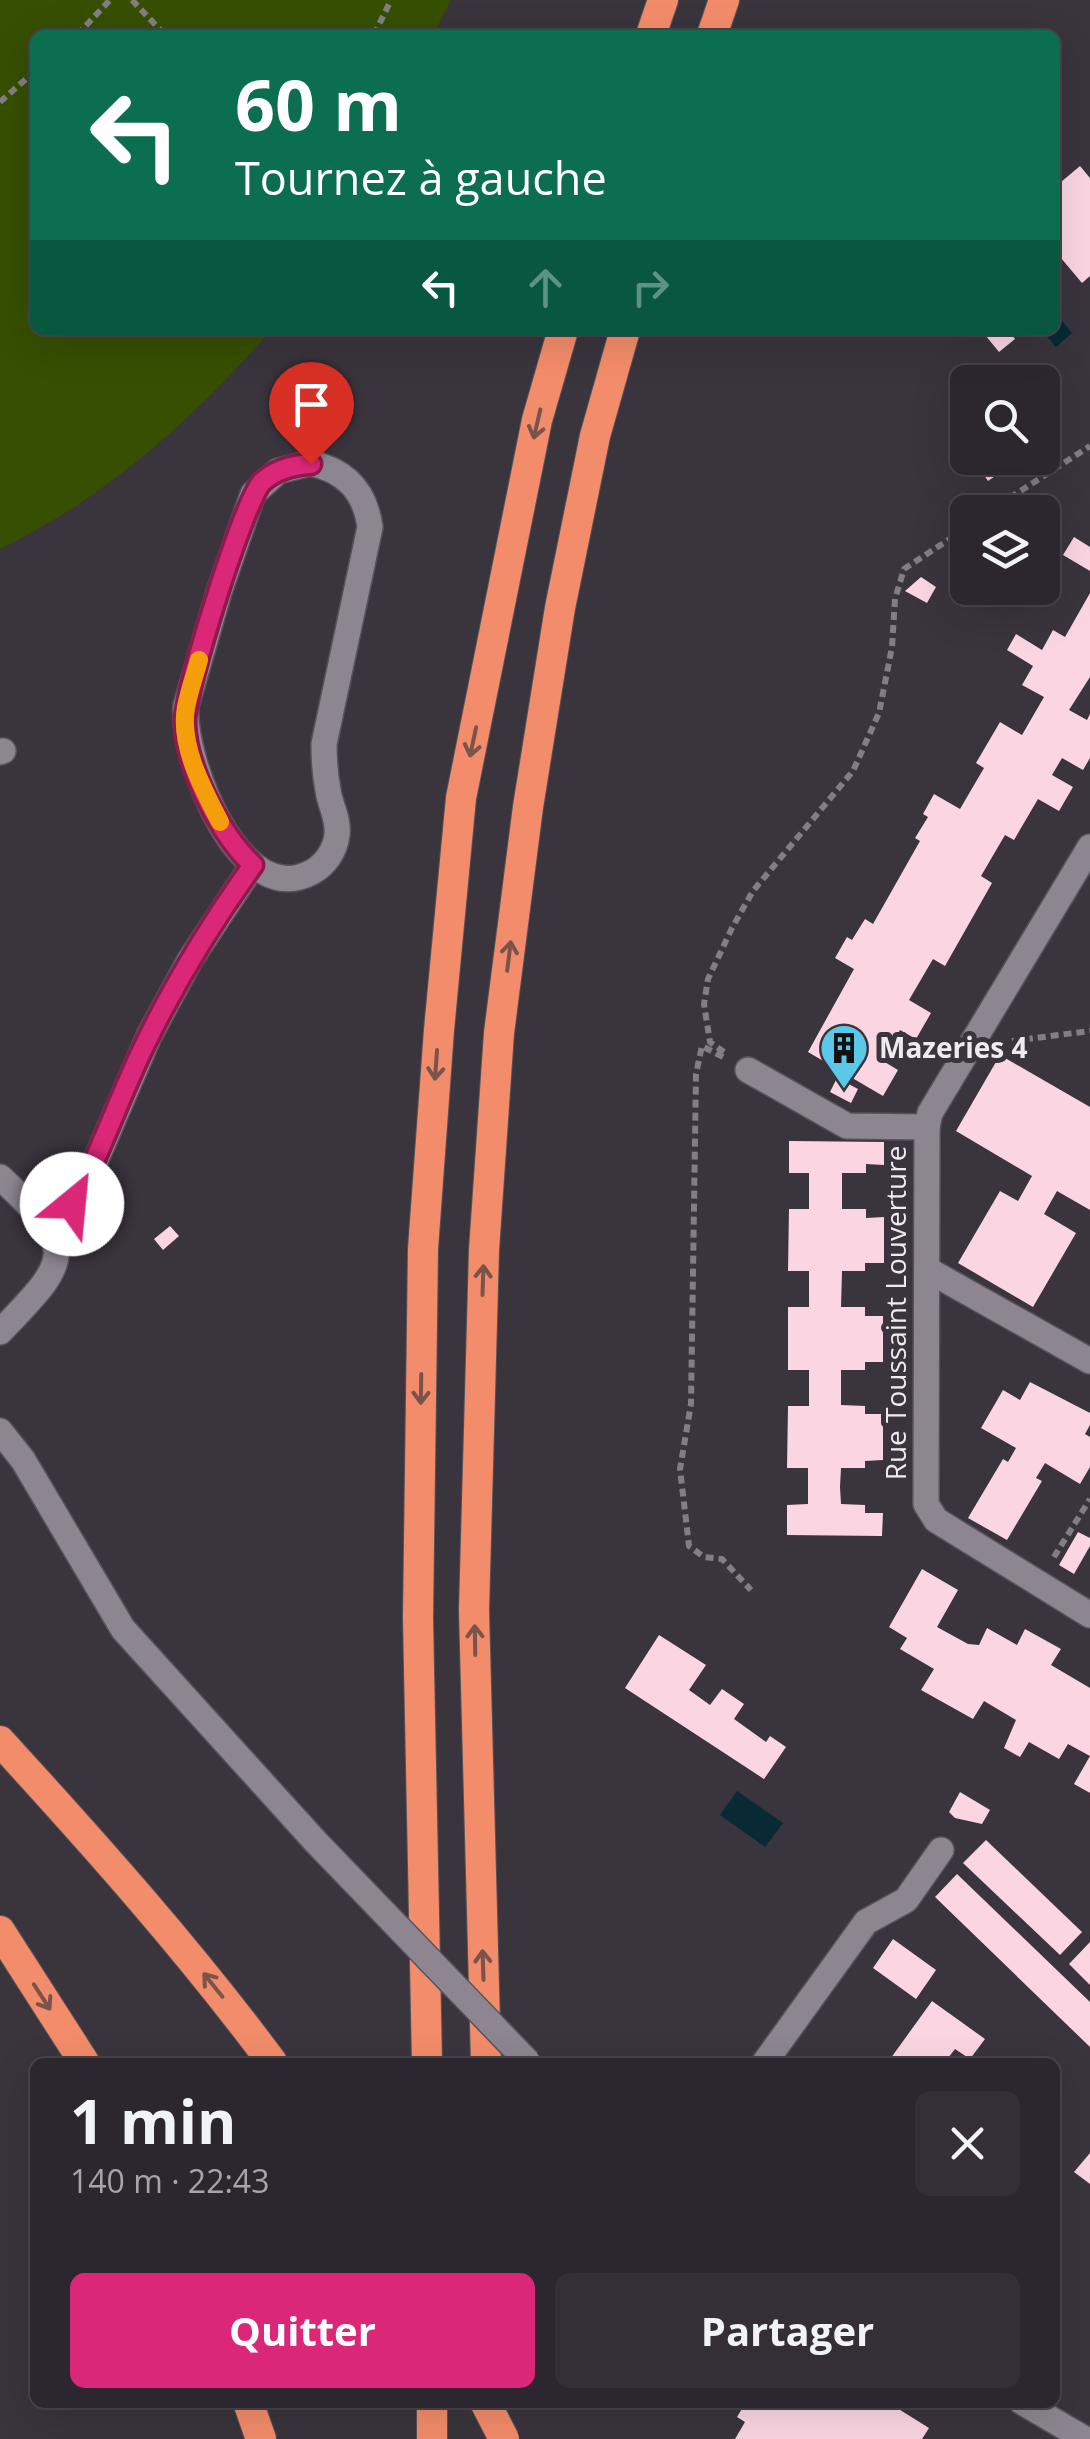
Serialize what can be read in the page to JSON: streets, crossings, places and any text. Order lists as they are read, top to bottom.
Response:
{
  "streets": {
    "street": ["Rue Toussaint Louverture"]
  },
  "places": {
    "building": ["Mazeries 4"]
  },
  "page": {
    "turn": ["60 m", "Tournez à gauche"],
    "heading": ["1 min", "140 m · 22:43"],
    "buttons": ["Quitter", "Partager"]
  }
}
